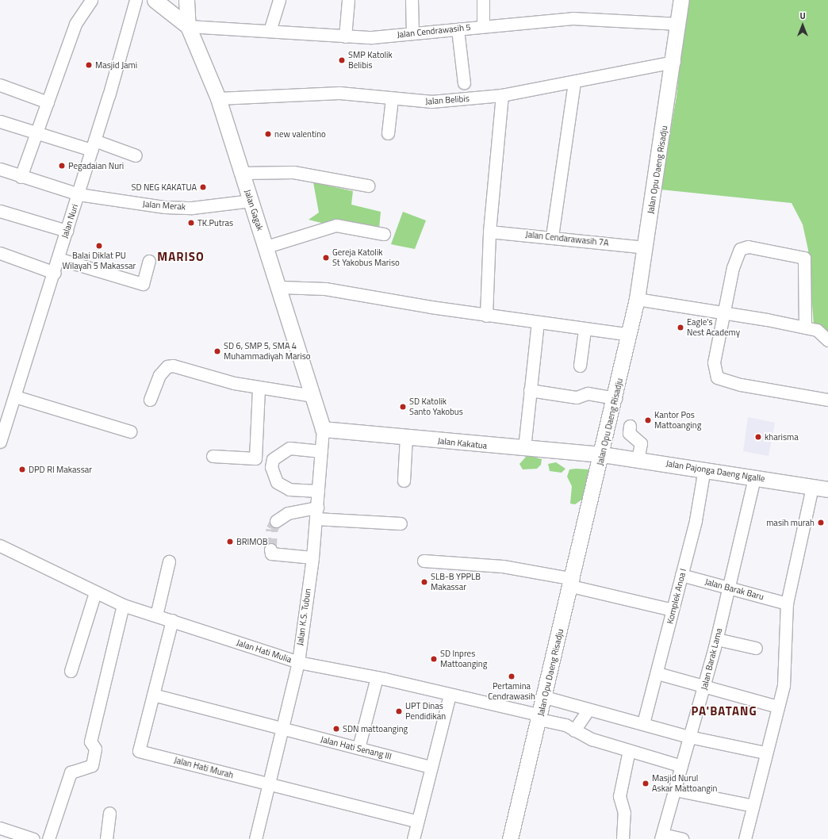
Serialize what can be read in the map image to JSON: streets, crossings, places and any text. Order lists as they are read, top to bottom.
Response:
{
  "streets": {
    "main road": [
      "Jalan Opu Daeng Risadju",
      "Jalan Gagak",
      "Jalan Kakatua",
      "Jalan Pajonga Daeng Ngalle"
    ],
    "street": [
      "Jalan Cendrawasih 5",
      "Jalan Belibis",
      "Jalan Merak",
      "Jalan Nuri",
      "Jalan Cendarawasih 7A",
      "Jalan Barak Baru",
      "Komplek Anoa I",
      "Jalan K.S. Tubun",
      "Jalan Hati Mulia",
      "Jalan Barak Lama",
      "Jalan Hati Senang III",
      "Jalan Hati Murah"
    ]
  },
  "crossings": [
    ["Jalan Cendrawasih 5", "Jalan Opu Daeng Risadju"],
    ["Jalan Cendrawasih 5", "Jalan Gagak"],
    ["Jalan Belibis", "Jalan Opu Daeng Risadju"],
    ["Jalan Belibis", "Jalan Gagak"],
    ["Jalan Opu Daeng Risadju", "Jalan Cendarawasih 7A"],
    ["Jalan Opu Daeng Risadju", "Jalan Kakatua"],
    ["Jalan Opu Daeng Risadju", "Jalan Pajonga Daeng Ngalle"],
    ["Jalan Opu Daeng Risadju", "Jalan Hati Mulia"],
    ["Jalan Merak", "Jalan Gagak"],
    ["Jalan Merak", "Jalan Nuri"],
    ["Jalan Gagak", "Jalan Kakatua"],
    ["Jalan Gagak", "Jalan K.S. Tubun"],
    ["Jalan Kakatua", "Jalan Pajonga Daeng Ngalle"],
    ["Jalan Kakatua", "Jalan K.S. Tubun"],
    ["Jalan Pajonga Daeng Ngalle", "Komplek Anoa I"],
    ["Jalan Pajonga Daeng Ngalle", "Jalan Barak Lama"],
    ["Jalan Barak Baru", "Komplek Anoa I"],
    ["Jalan Barak Baru", "Jalan Barak Lama"],
    ["Jalan K.S. Tubun", "Jalan Hati Mulia"],
    ["Jalan K.S. Tubun", "Jalan Hati Senang III"],
    ["Jalan K.S. Tubun", "Jalan Hati Murah"],
    ["Jalan Hati Mulia", "Jalan Barak Lama"],
    ["Jalan Hati Senang III", "Jalan Hati Murah"]
  ],
  "districts": ["MARISO", "PA'BATANG"],
  "places": [
    "SMP Katolik Belibis",
    "Masjid Jami",
    "new valentino",
    "Pegadaian Nuri",
    "SD NEG KAKATUA",
    "TK.Putras",
    "Balai Diklat PU Wilayah 5 Makassar",
    "Gereja Katolik St Yakobus Mariso",
    "Eagle's Nest Academy",
    "SD 6, SMP 5, SMA 4 Muhammadiyah Mariso",
    "SD Katolik Santo Yakobus",
    "Kantor Pos Mattoanging",
    "kharisma",
    "DPD RI Makassar",
    "masih murah",
    "BRIMOB",
    "SLB-B YPPLB Makassar",
    "SD Inpres Mattoanging",
    "Pertamina Cendrawasih",
    "UPT Dinas Pendidikan",
    "SDN mattoanging",
    "Masjid Nurul Askar Mattoangin"
  ],
  "north": "top"
}
